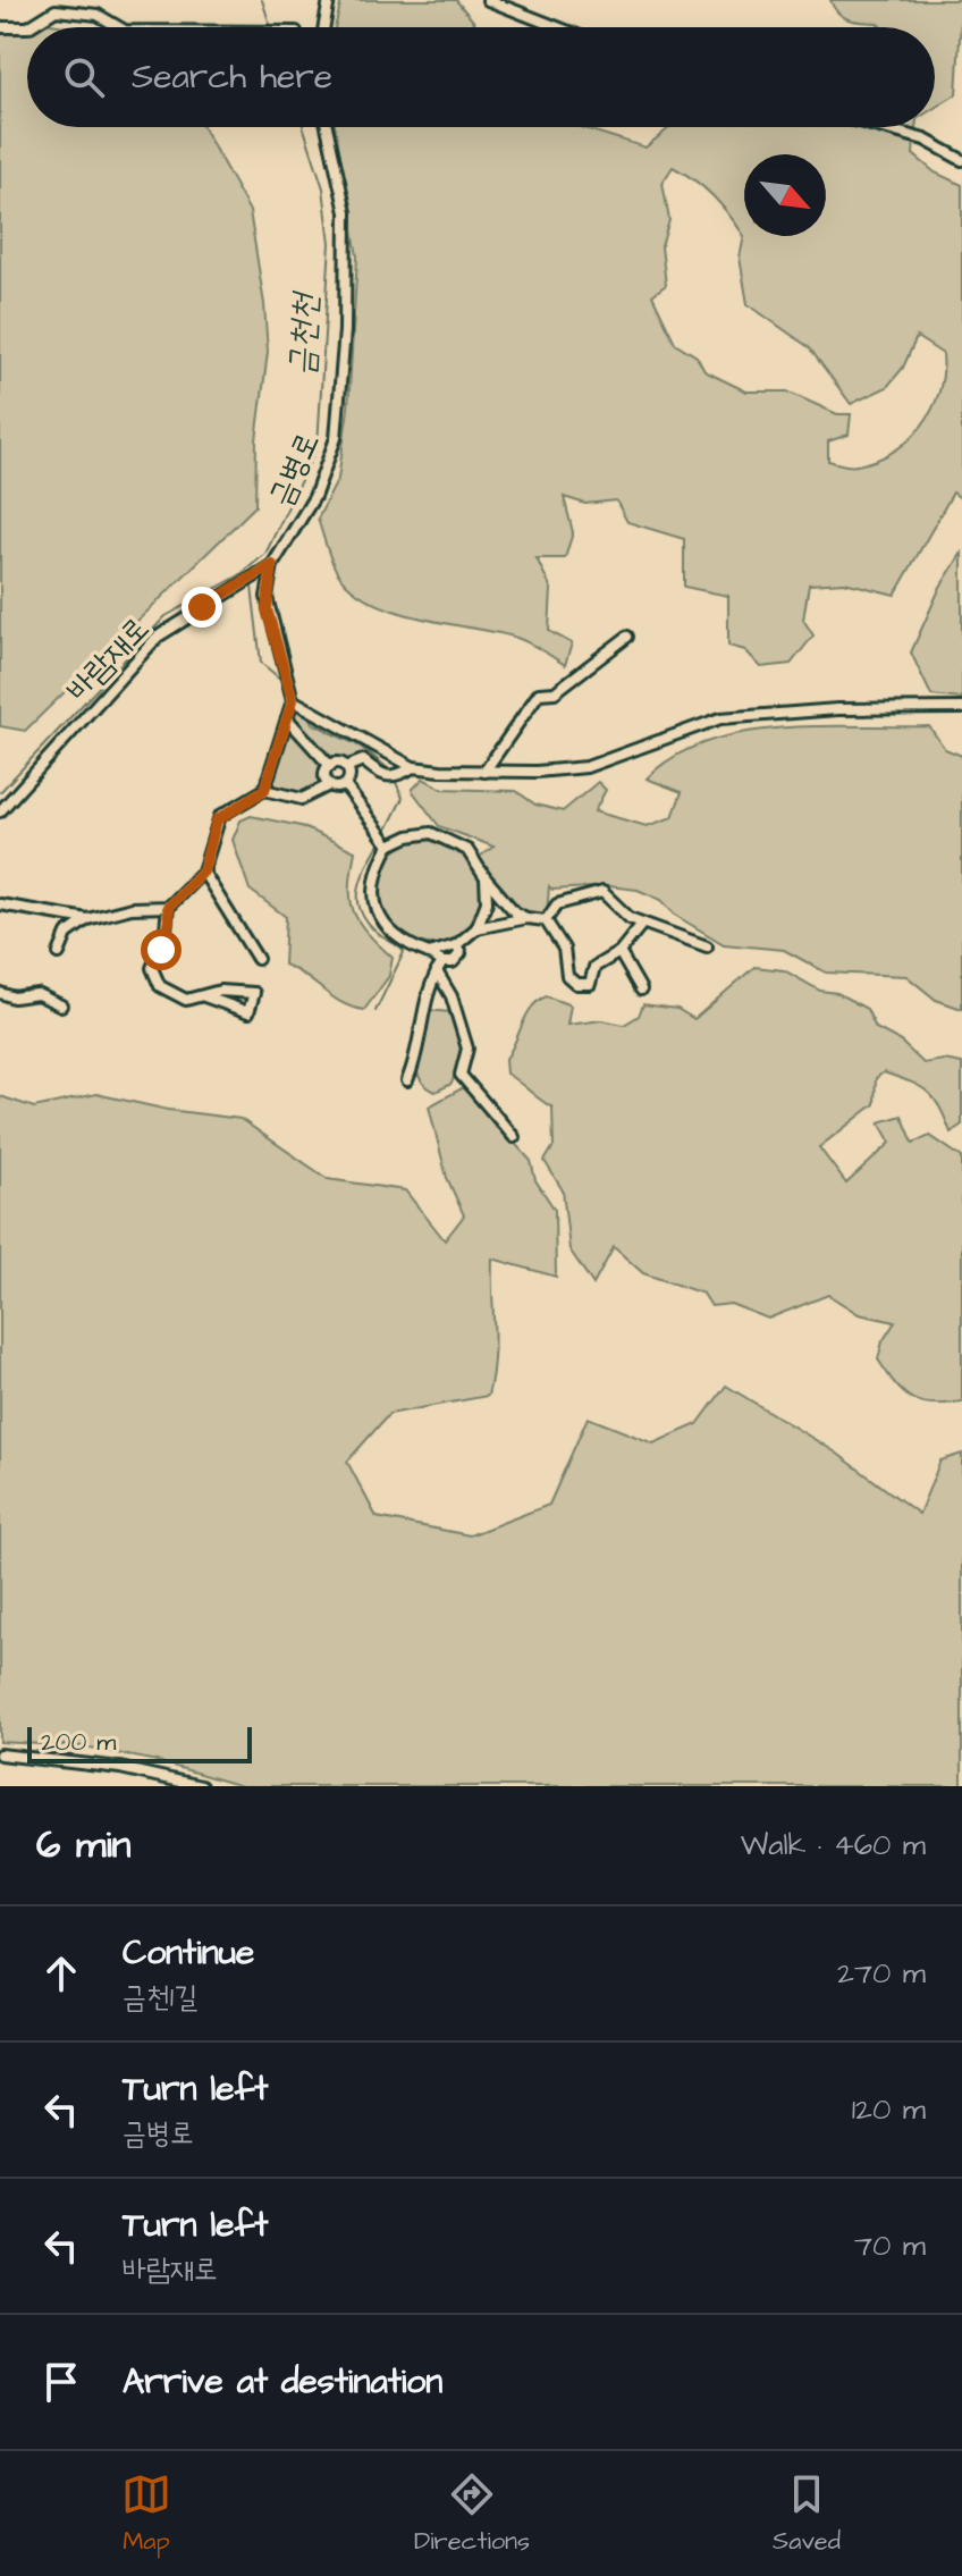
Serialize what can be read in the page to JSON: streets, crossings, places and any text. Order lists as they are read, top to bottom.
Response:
{
  "streets": {
    "street": ["금병로", "바람재로"]
  },
  "crossings": [
    ["금병로", "바람재로"]
  ],
  "water": ["금천천"],
  "scale_bar": "200 m",
  "north": "bottom right",
  "page": {
    "search": "Search here",
    "scale": "200 m",
    "heading": ["6 min", "Walk · 460 m"],
    "list": [
      ["Continue", "금천1길", "270 m"],
      ["Turn left", "금병로", "120 m"],
      ["Turn left", "바람재로", "70 m"],
      "Arrive at destination"
    ],
    "nav": ["Map", "Directions", "Saved"]
  }
}
